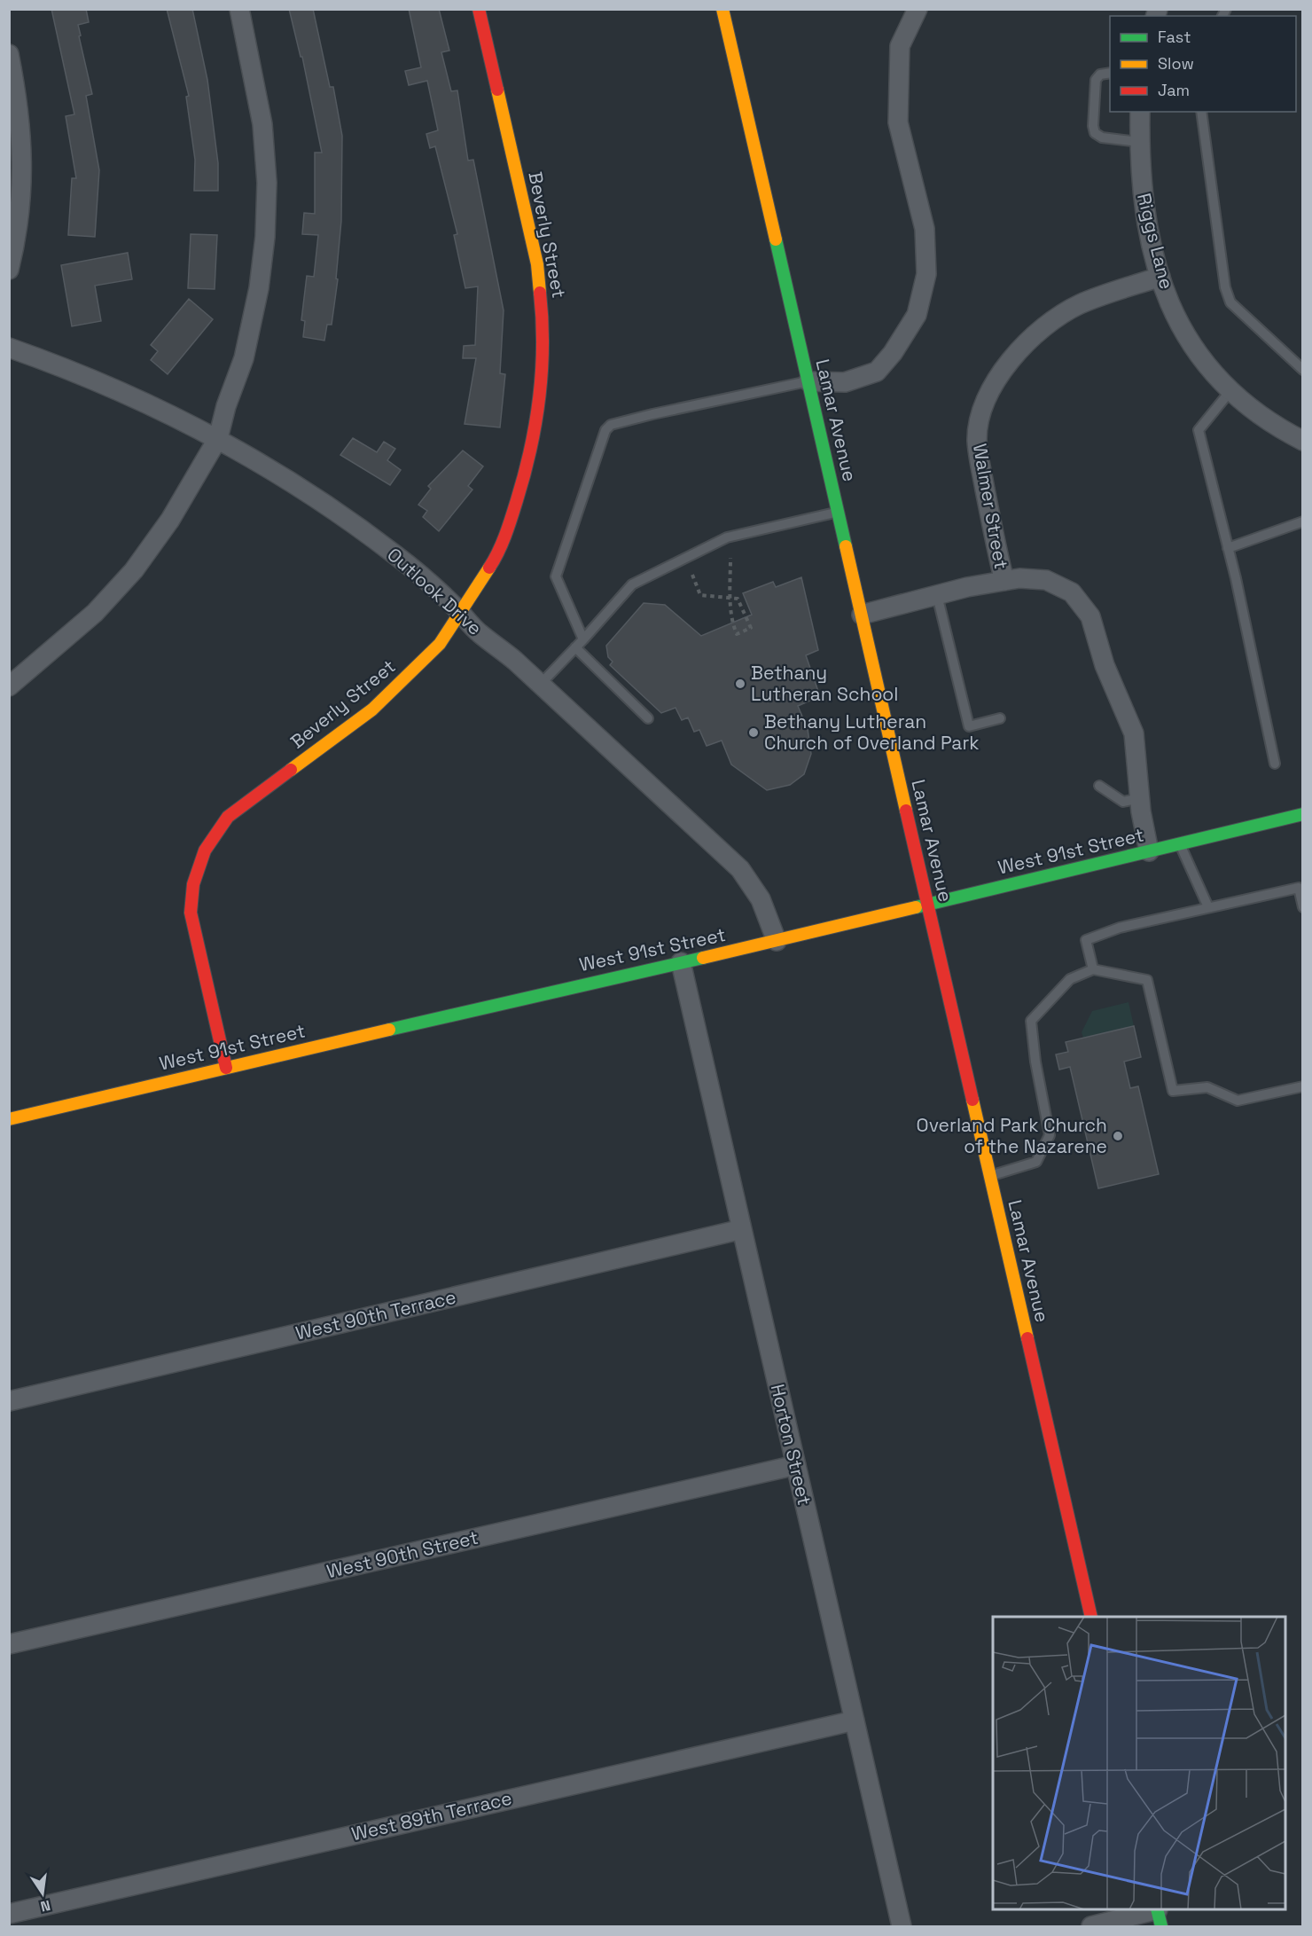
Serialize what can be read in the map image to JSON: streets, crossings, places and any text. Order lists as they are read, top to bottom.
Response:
{
  "streets": {
    "street": [
      "Beverly Street",
      "Riggs Lane",
      "Lamar Avenue",
      "Walmer Street",
      "Outlook Drive",
      "West 91st Street",
      "West 90th Terrace",
      "Horton Street",
      "West 90th Street",
      "West 89th Terrace"
    ]
  },
  "crossings": [
    ["Beverly Street", "Outlook Drive"],
    ["Beverly Street", "West 91st Street"],
    ["Riggs Lane", "Walmer Street"],
    ["Lamar Avenue", "West 91st Street"],
    ["Outlook Drive", "West 91st Street"],
    ["West 91st Street", "Horton Street"],
    ["West 90th Terrace", "Horton Street"],
    ["Horton Street", "West 90th Street"],
    ["Horton Street", "West 89th Terrace"]
  ],
  "places": ["Bethany Lutheran School", "Bethany Lutheran Church of Overland Park", "Overland Park Church of the Nazarene"],
  "legend": ["Fast", "Slow", "Jam"],
  "north": "bottom"
}
